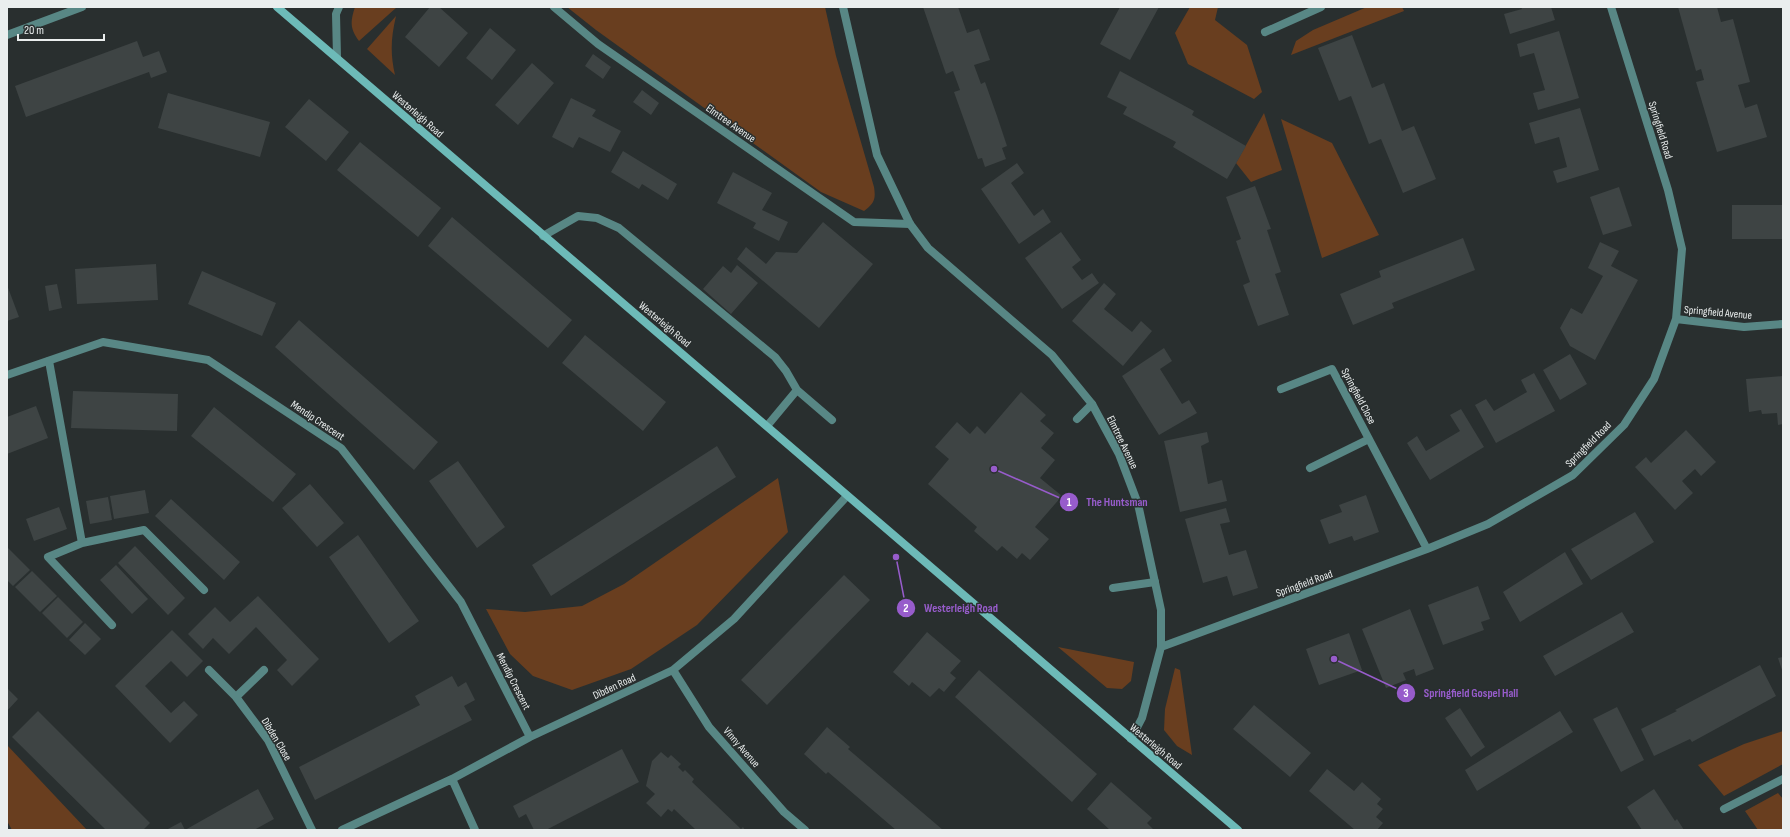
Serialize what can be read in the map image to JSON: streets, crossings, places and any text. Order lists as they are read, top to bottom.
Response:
{
  "streets": {
    "street": [
      "Westerleigh Road",
      "Elmtree Avenue",
      "Springfield Road",
      "Springfield Avenue",
      "Springfield Close",
      "Mendip Crescent",
      "Dibden Road",
      "Dibden Close",
      "Vinny Avenue"
    ]
  },
  "crossings": [
    ["Westerleigh Road", "Elmtree Avenue"],
    ["Westerleigh Road", "Dibden Road"],
    ["Elmtree Avenue", "Springfield Road"],
    ["Springfield Road", "Springfield Avenue"],
    ["Springfield Road", "Springfield Close"],
    ["Mendip Crescent", "Dibden Road"],
    ["Dibden Road", "Vinny Avenue"]
  ],
  "places": ["The Huntsman", "Westerleigh Road", "Springfield Gospel Hall"],
  "scale_bar": "20 m"
}
